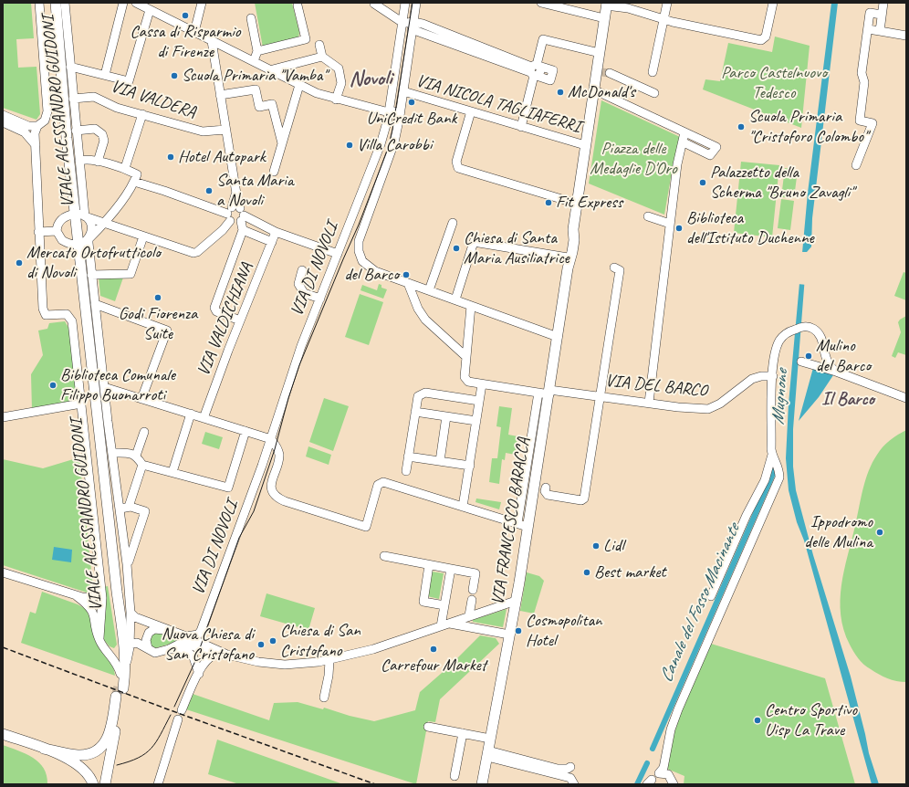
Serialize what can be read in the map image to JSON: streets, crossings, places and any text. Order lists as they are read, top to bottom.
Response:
{
  "streets": {
    "main road": ["VIALE ALESSANDRO GUIDONI", "VIA FRANCESCO BARACCA"],
    "street": [
      "VIA VALDERA",
      "VIA NICOLA TAGLIAFERRI",
      "VIA DI NOVOLI",
      "VIA VALDICHIANA",
      "VIA DEL BARCO"
    ]
  },
  "crossings": [
    ["VIA VALDERA", "VIALE ALESSANDRO GUIDONI"],
    ["VIA NICOLA TAGLIAFERRI", "VIA DI NOVOLI"],
    ["VIA NICOLA TAGLIAFERRI", "VIA FRANCESCO BARACCA"],
    ["VIA DEL BARCO", "VIA FRANCESCO BARACCA"]
  ],
  "districts": ["Novoli", "Il Barco"],
  "water": ["Mugnone", "Canale del Fosso Macinante"],
  "parks": ["Parco Castelnuovo Tedesco", "Piazza delle Medaglie D'Oro"],
  "places": [
    "Cassa di Risparmio di Firenze",
    "Scuola Primaria \"Vamba\"",
    "McDonald's",
    "UniCredit Bank",
    "Scuola Primaria \"Cristoforo Colombo\"",
    "Villa Carobbi",
    "Hotel Autopark",
    "Palazzetto della Scherma \"Bruno Zavagli\"",
    "Santa Maria a Novoli",
    "Fit Express",
    "Biblioteca dell'Istituto Duchenne",
    "Chiesa di Santa Maria Ausiliatrice",
    "Mercato Ortofrutticolo di Novoli",
    "del Barco",
    "Godi Fiorenza Suite",
    "Mulino del Barco",
    "Biblioteca Comunale Filippo Buonarroti",
    "Ippodromo delle Mulina",
    "Lidl",
    "Best market",
    "Cosmopolitan Hotel",
    "Chiesa di San Cristofano",
    "Nuova Chiesa di San Cristofano",
    "Carrefour Market",
    "Centro Sportivo Uisp La Trave"
  ]
}
